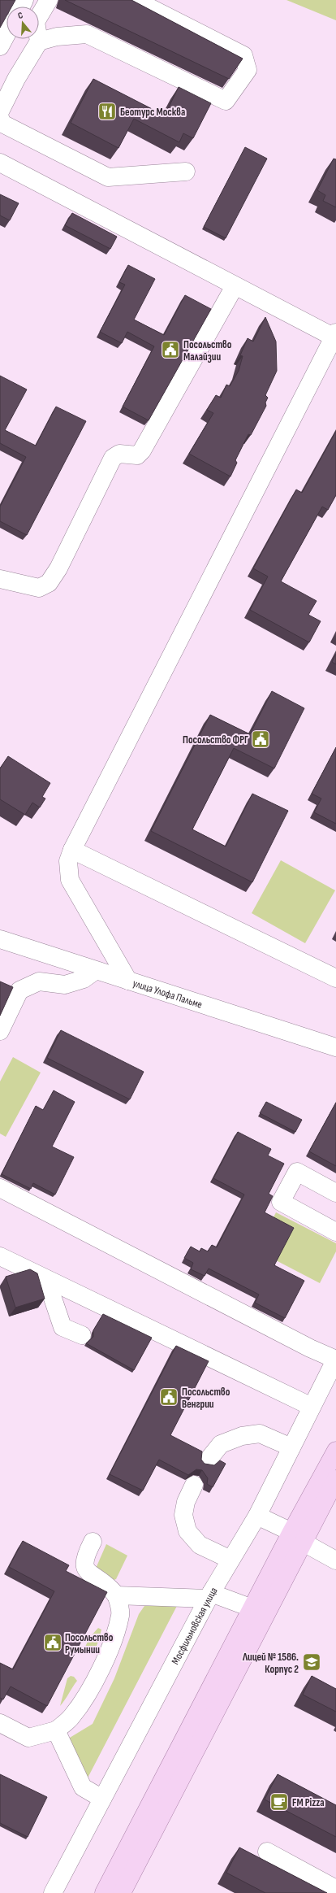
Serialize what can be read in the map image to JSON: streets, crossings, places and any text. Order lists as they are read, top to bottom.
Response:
{
  "streets": {
    "street": ["улица Улофа Пальме", "Мосфильмовская улица"]
  },
  "places": {
    "restaurant": ["Беотурс Москва"],
    "public building": [
      "Посольство Малайзии",
      "Посольство ФРГ",
      "Посольство Венгрии",
      "Посольство Румынии"
    ],
    "school or university": ["Лицей № 1586. Корпус 2"],
    "cafe": ["FM Pizza"]
  },
  "north": "top"
}
